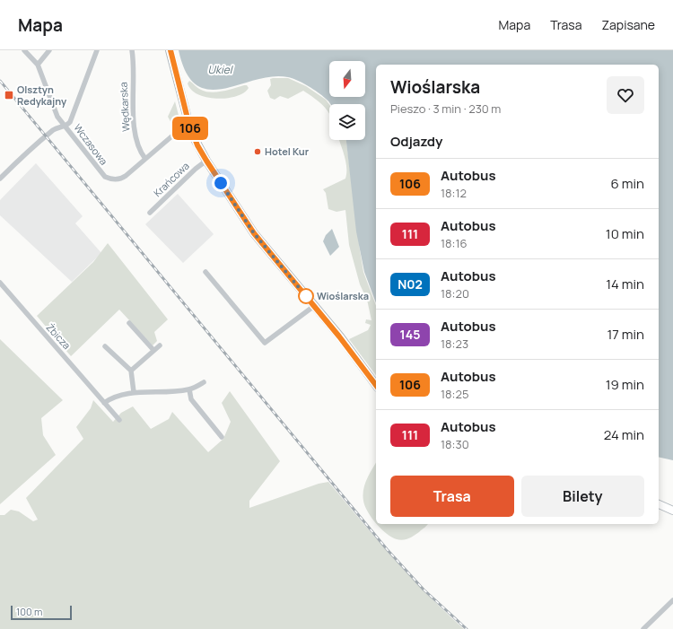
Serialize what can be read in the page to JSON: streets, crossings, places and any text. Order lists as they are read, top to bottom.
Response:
{
  "streets": {
    "street": [
      "Wędkarska",
      "Wczasowa",
      "Krańcowa",
      "Żbicza"
    ]
  },
  "crossings": [
    ["Wędkarska", "Wczasowa"]
  ],
  "water": ["Ukiel"],
  "places": {
    "transit": ["Olsztyn Redykajny"],
    "other": ["Hotel Kur", "Wioślarska"]
  },
  "lines": ["bus line 106"],
  "scale_bar": "100 m",
  "north": "bottom",
  "page": {
    "header": "Mapa",
    "nav": ["Mapa", "Trasa", "Zapisane"],
    "on_map": "106",
    "heading": [
      ["Wioślarska", "Pieszo · 3 min · 230 m"],
      "Odjazdy"
    ],
    "list": [
      {
        "mark": "106",
        "name": "Autobus",
        "note": "18:12",
        "value": "6 min"
      },
      {
        "mark": "111",
        "name": "Autobus",
        "note": "18:16",
        "value": "10 min"
      },
      {
        "mark": "N02",
        "name": "Autobus",
        "note": "18:20",
        "value": "14 min"
      },
      {
        "mark": "145",
        "name": "Autobus",
        "note": "18:23",
        "value": "17 min"
      },
      {
        "mark": "106",
        "name": "Autobus",
        "note": "18:25",
        "value": "19 min"
      },
      {
        "mark": "111",
        "name": "Autobus",
        "note": "18:30",
        "value": "24 min"
      }
    ],
    "buttons": ["Trasa", "Bilety"],
    "scale": "100 m"
  }
}
